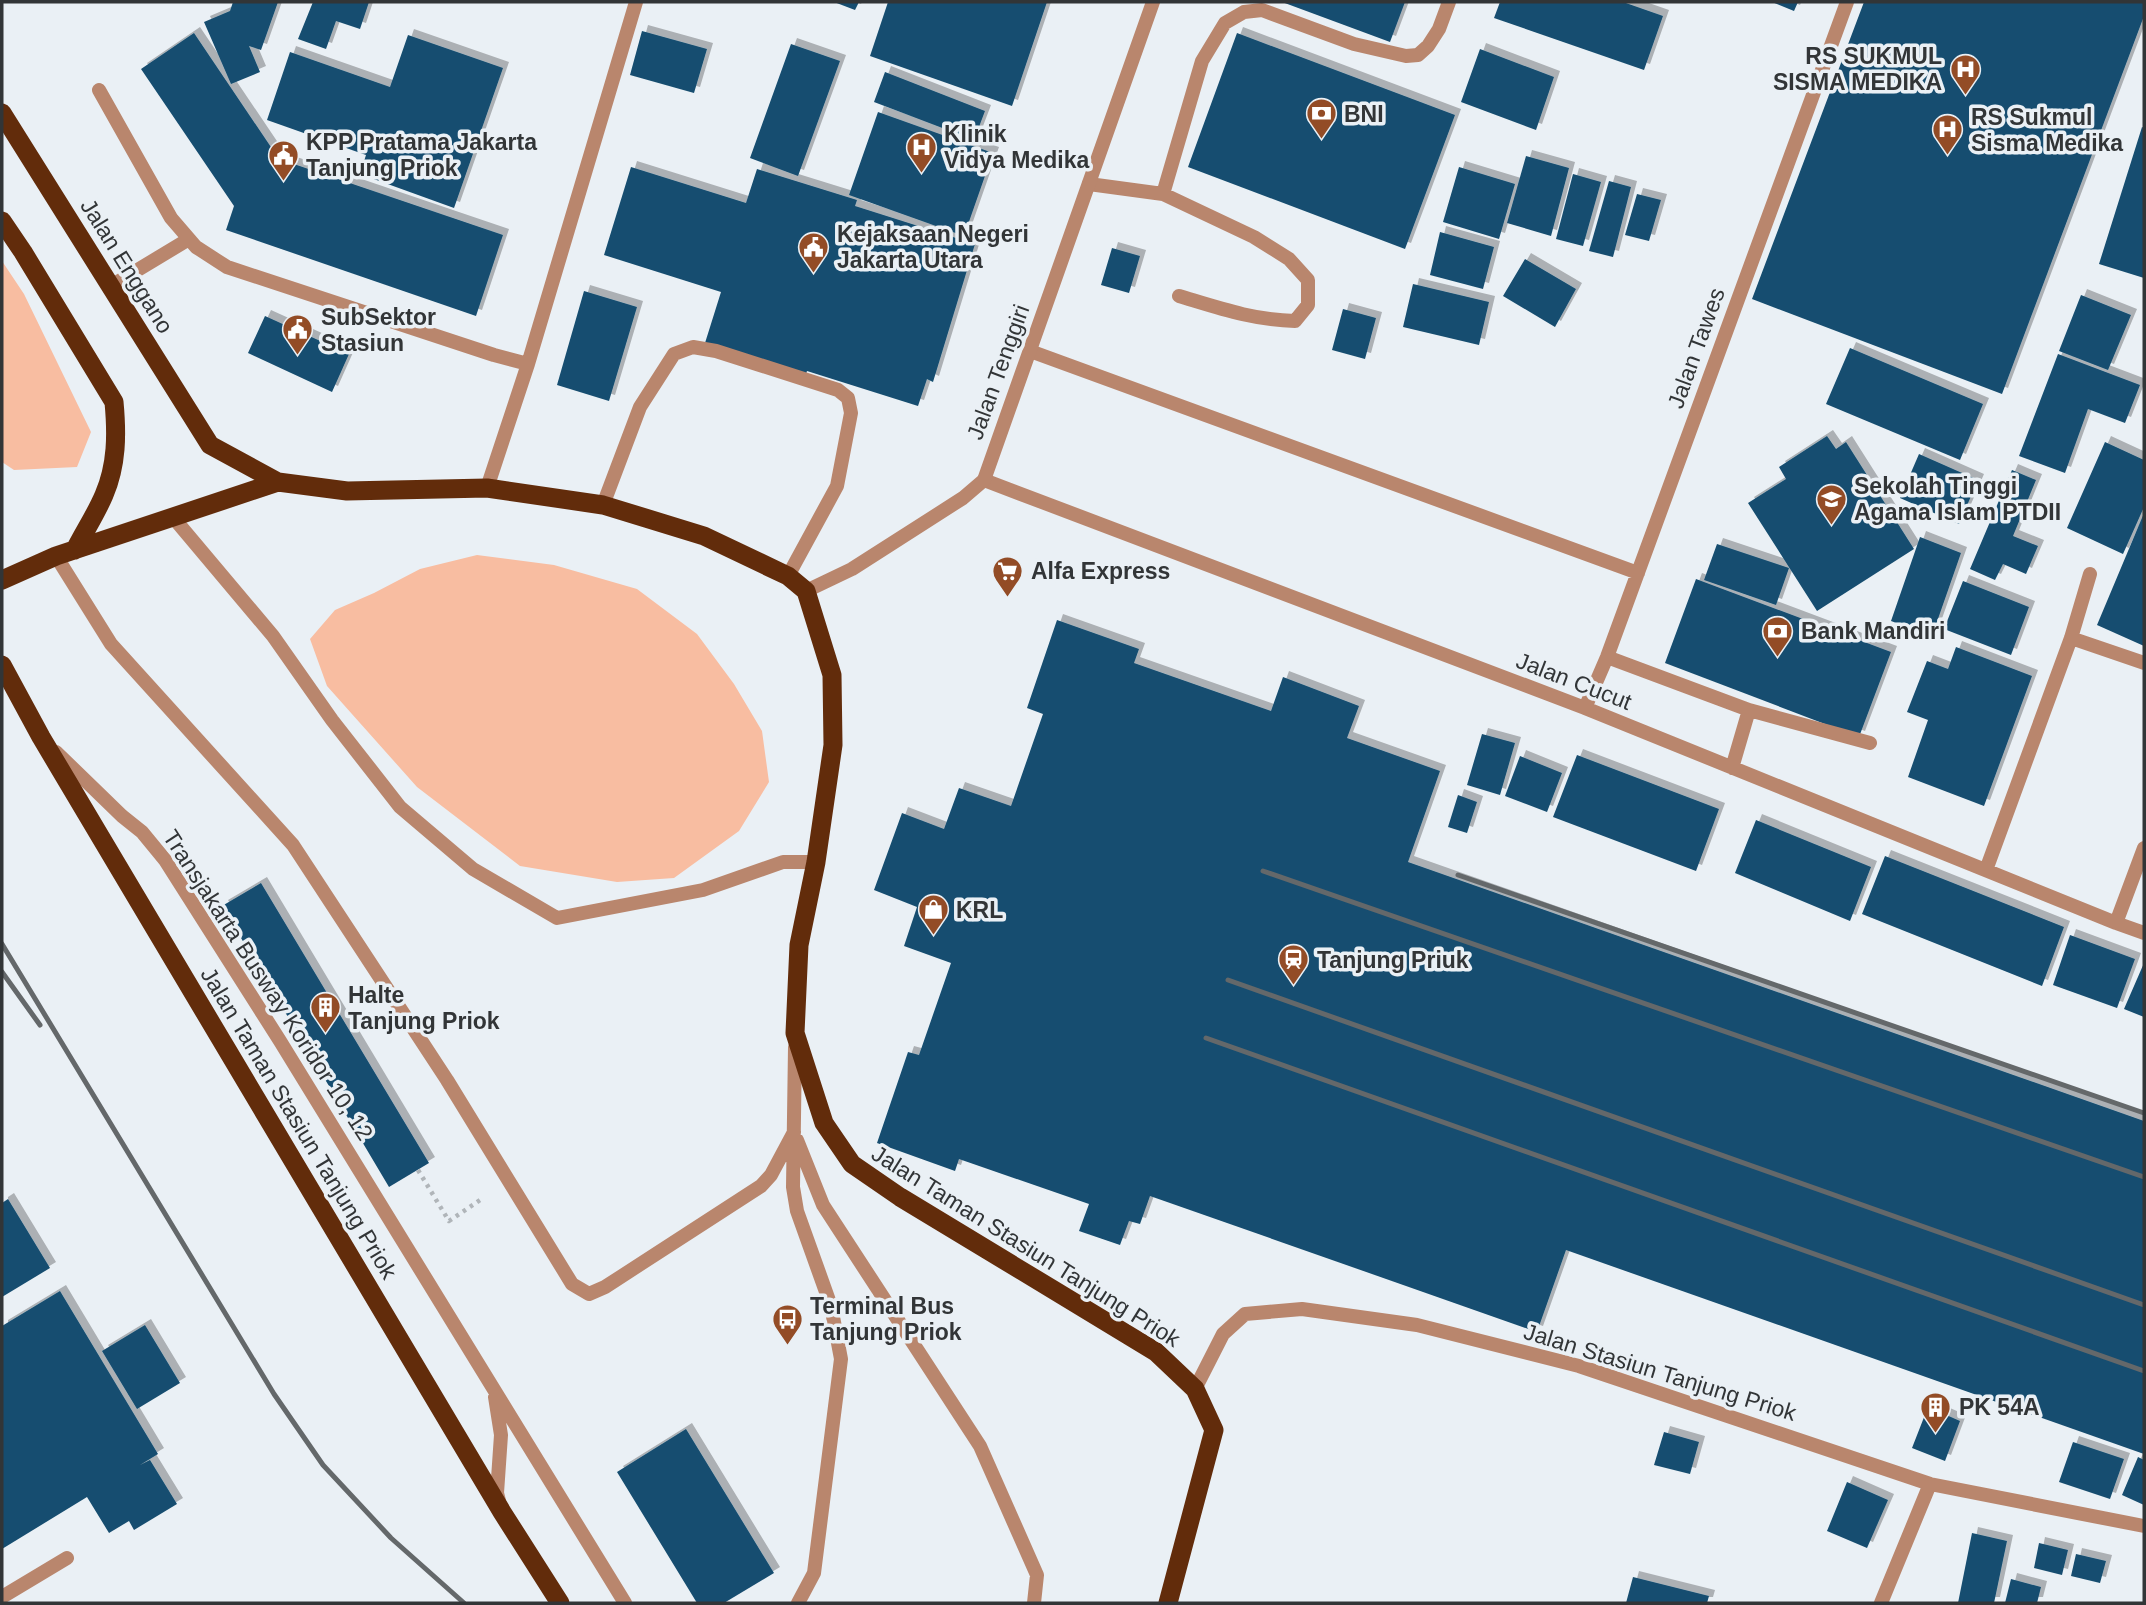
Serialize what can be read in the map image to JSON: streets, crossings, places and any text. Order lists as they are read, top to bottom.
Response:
{
  "streets": {
    "highway": ["Jalan Enggano", "Jalan Taman Stasiun Tanjung Priok"],
    "street": [
      "Jalan Tawes",
      "Jalan Tenggiri",
      "Jalan Cucut",
      "Transjakarta Busway Koridor 10, 12",
      "Jalan Stasiun Tanjung Priok"
    ]
  },
  "crossings": [
    ["Jalan Tawes", "Jalan Cucut"],
    ["Jalan Tenggiri", "Jalan Cucut"],
    ["Transjakarta Busway Koridor 10, 12", "Jalan Taman Stasiun Tanjung Priok"],
    ["Jalan Taman Stasiun Tanjung Priok", "Jalan Stasiun Tanjung Priok"]
  ],
  "places": {
    "hospital": ["RS SUKMUL SISMA MEDIKA", "RS Sukmul Sisma Medika", "Klinik Vidya Medika"],
    "bank": ["BNI", "Bank Mandiri"],
    "public building": ["KPP Pratama Jakarta Tanjung Priok", "Kejaksaan Negeri Jakarta Utara", "SubSektor Stasiun"],
    "school or university": ["Sekolah Tinggi Agama Islam PTDII"],
    "supermarket": ["Alfa Express"],
    "shop": ["KRL"],
    "station": ["Tanjung Priuk"],
    "building": ["Halte Tanjung Priok", "PK 54A"],
    "bus stop": ["Terminal Bus Tanjung Priok"]
  }
}
